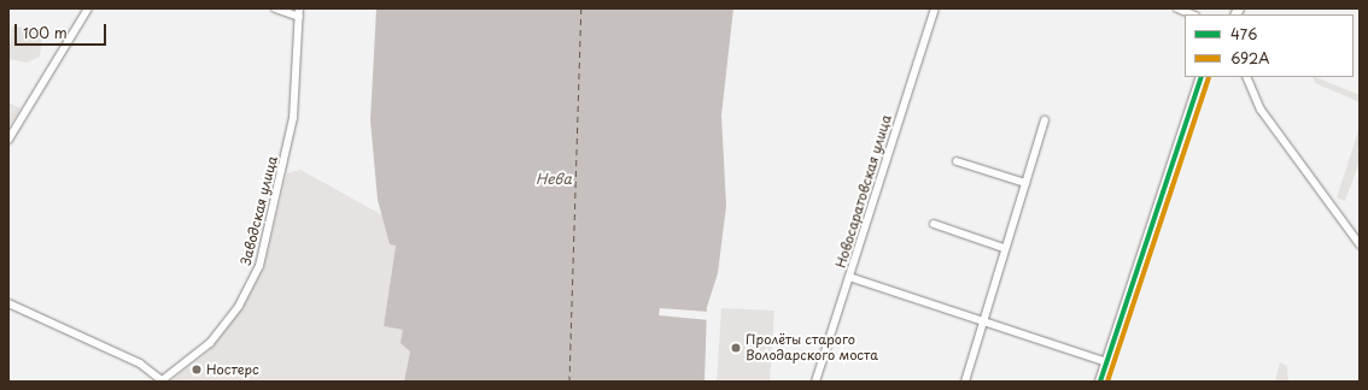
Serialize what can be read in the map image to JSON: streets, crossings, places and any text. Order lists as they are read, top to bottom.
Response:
{
  "streets": {
    "street": ["Новосаратовская улица", "Заводская улица"]
  },
  "water": ["Нева"],
  "places": ["Пролёты старого Володарского моста", "Ностерс"],
  "lines": ["transit line 476", "transit line 692А"],
  "legend": ["476", "692А"],
  "scale_bar": "100 m"
}
